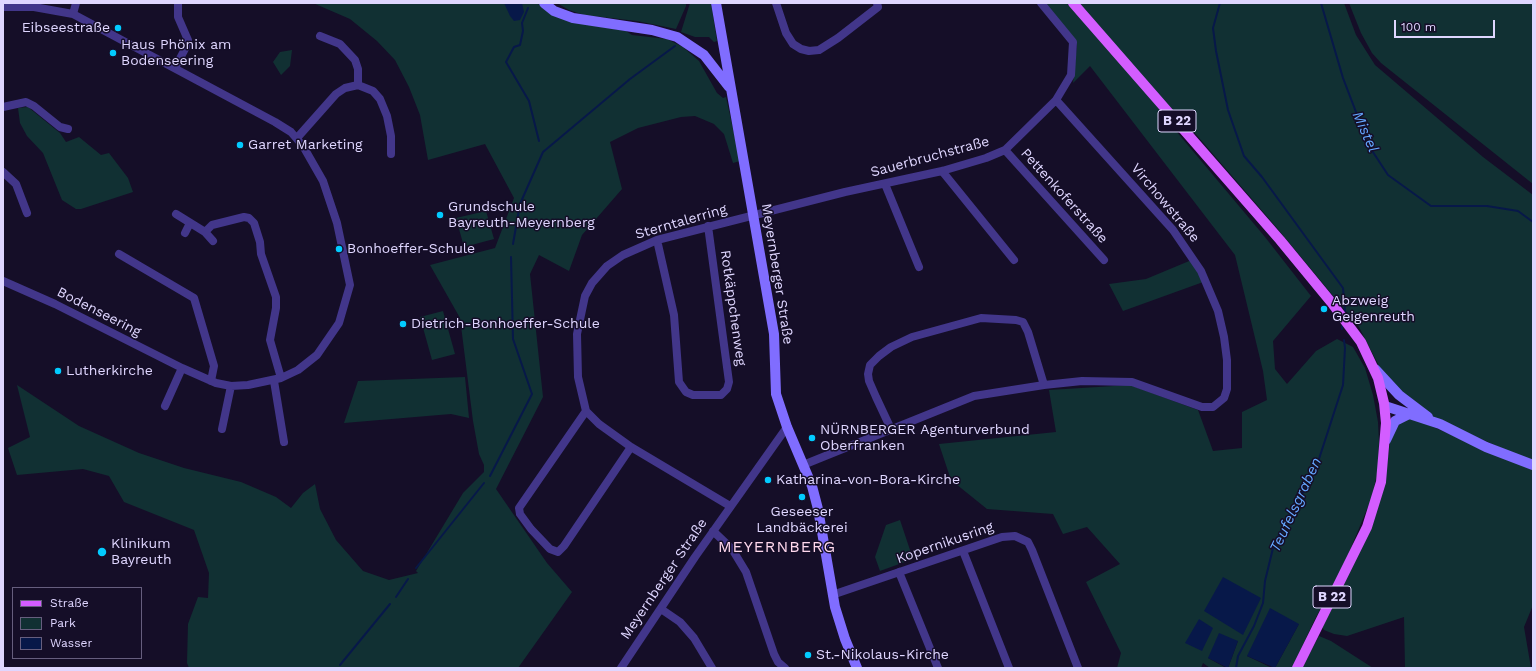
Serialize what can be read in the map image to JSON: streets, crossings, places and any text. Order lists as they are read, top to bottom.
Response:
{
  "streets": {
    "main road": ["B 22"],
    "street": [
      "Sauerbruchstraße",
      "Pettenkoferstraße",
      "Virchowstraße",
      "Sterntalerring",
      "Meyernberger Straße",
      "Rotkäppchenweg",
      "Bodenseering",
      "Kopernikusring"
    ]
  },
  "crossings": [
    ["Sauerbruchstraße", "Pettenkoferstraße"],
    ["Sauerbruchstraße", "Virchowstraße"],
    ["Sauerbruchstraße", "Sterntalerring"],
    ["Sauerbruchstraße", "Meyernberger Straße"],
    ["Sterntalerring", "Meyernberger Straße"],
    ["Sterntalerring", "Rotkäppchenweg"]
  ],
  "districts": ["MEYERNBERG"],
  "water": ["Mistel", "Teufelsgraben"],
  "places": [
    "Eibseestraße",
    "Haus Phönix am Bodenseering",
    "Garret Marketing",
    "Grundschule Bayreuth-Meyernberg",
    "Bonhoeffer-Schule",
    "Abzweig Geigenreuth",
    "Dietrich-Bonhoeffer-Schule",
    "Lutherkirche",
    "NÜRNBERGER Agenturverbund Oberfranken",
    "Katharina-von-Bora-Kirche",
    "Geseeser Landbäckerei",
    "Klinikum Bayreuth",
    "St.-Nikolaus-Kirche"
  ],
  "legend": ["Straße", "Park", "Wasser"],
  "scale_bar": "100 m"
}
